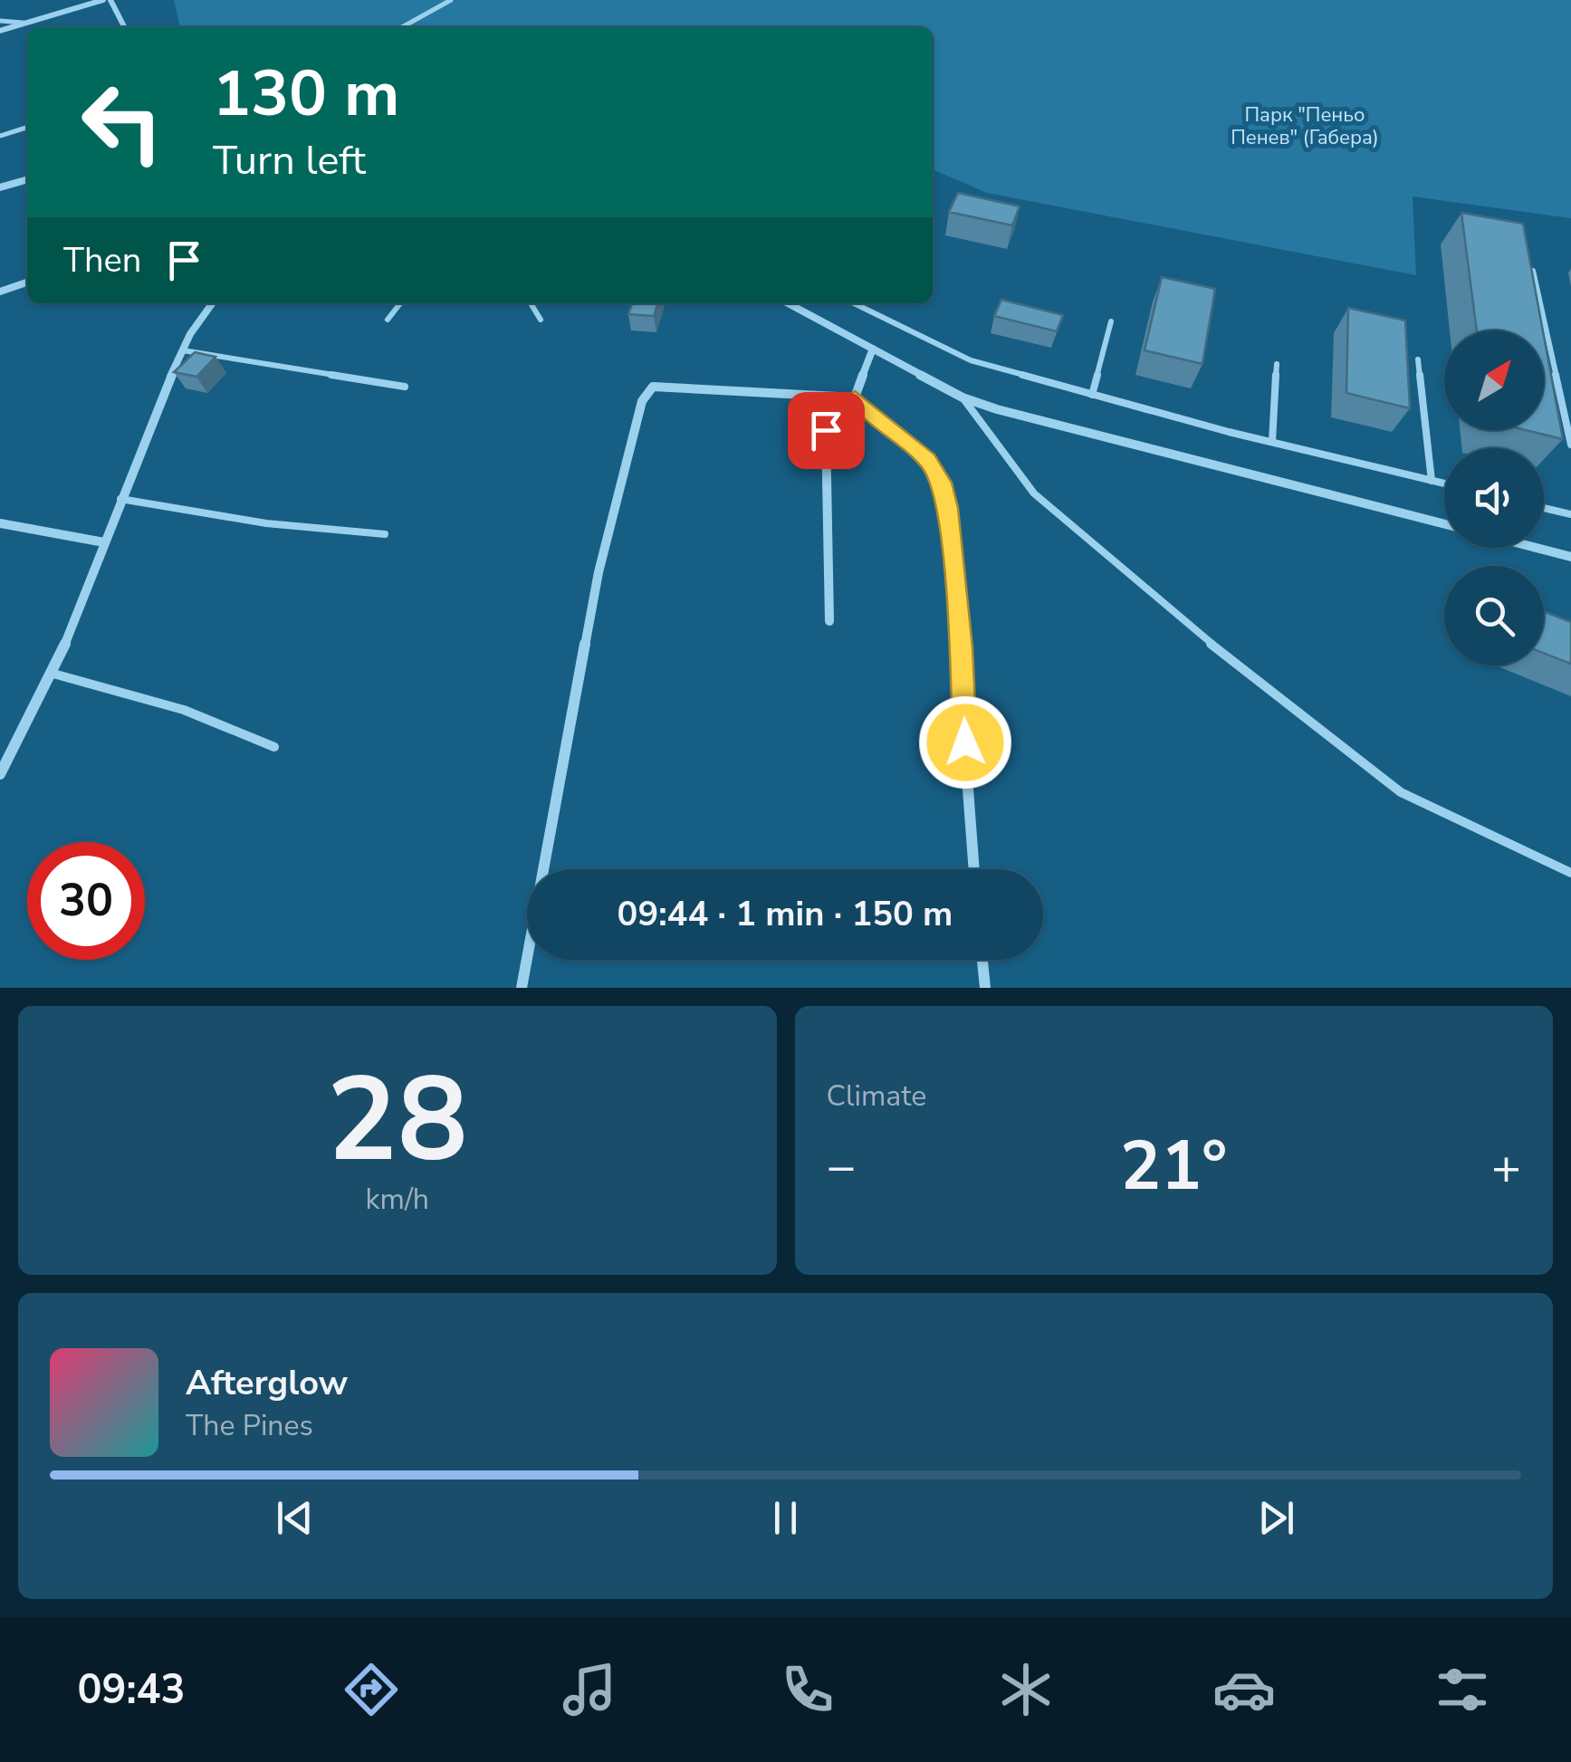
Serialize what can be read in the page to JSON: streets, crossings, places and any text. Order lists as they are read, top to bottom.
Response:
{
  "parks": ["Парк \"Пеньо Пенев\" (Габера)"],
  "north": "top right",
  "page": {
    "turn": ["130 m", "Turn left"],
    "then": "Then",
    "limit": "30",
    "trip": "09:44 · 1 min · 150 m",
    "tile": [
      ["28", "km/h"],
      "Climate"
    ],
    "heat": ["−", "21°", "+"],
    "song": ["Afterglow", "The Pines"],
    "tabs": "09:43"
  }
}
